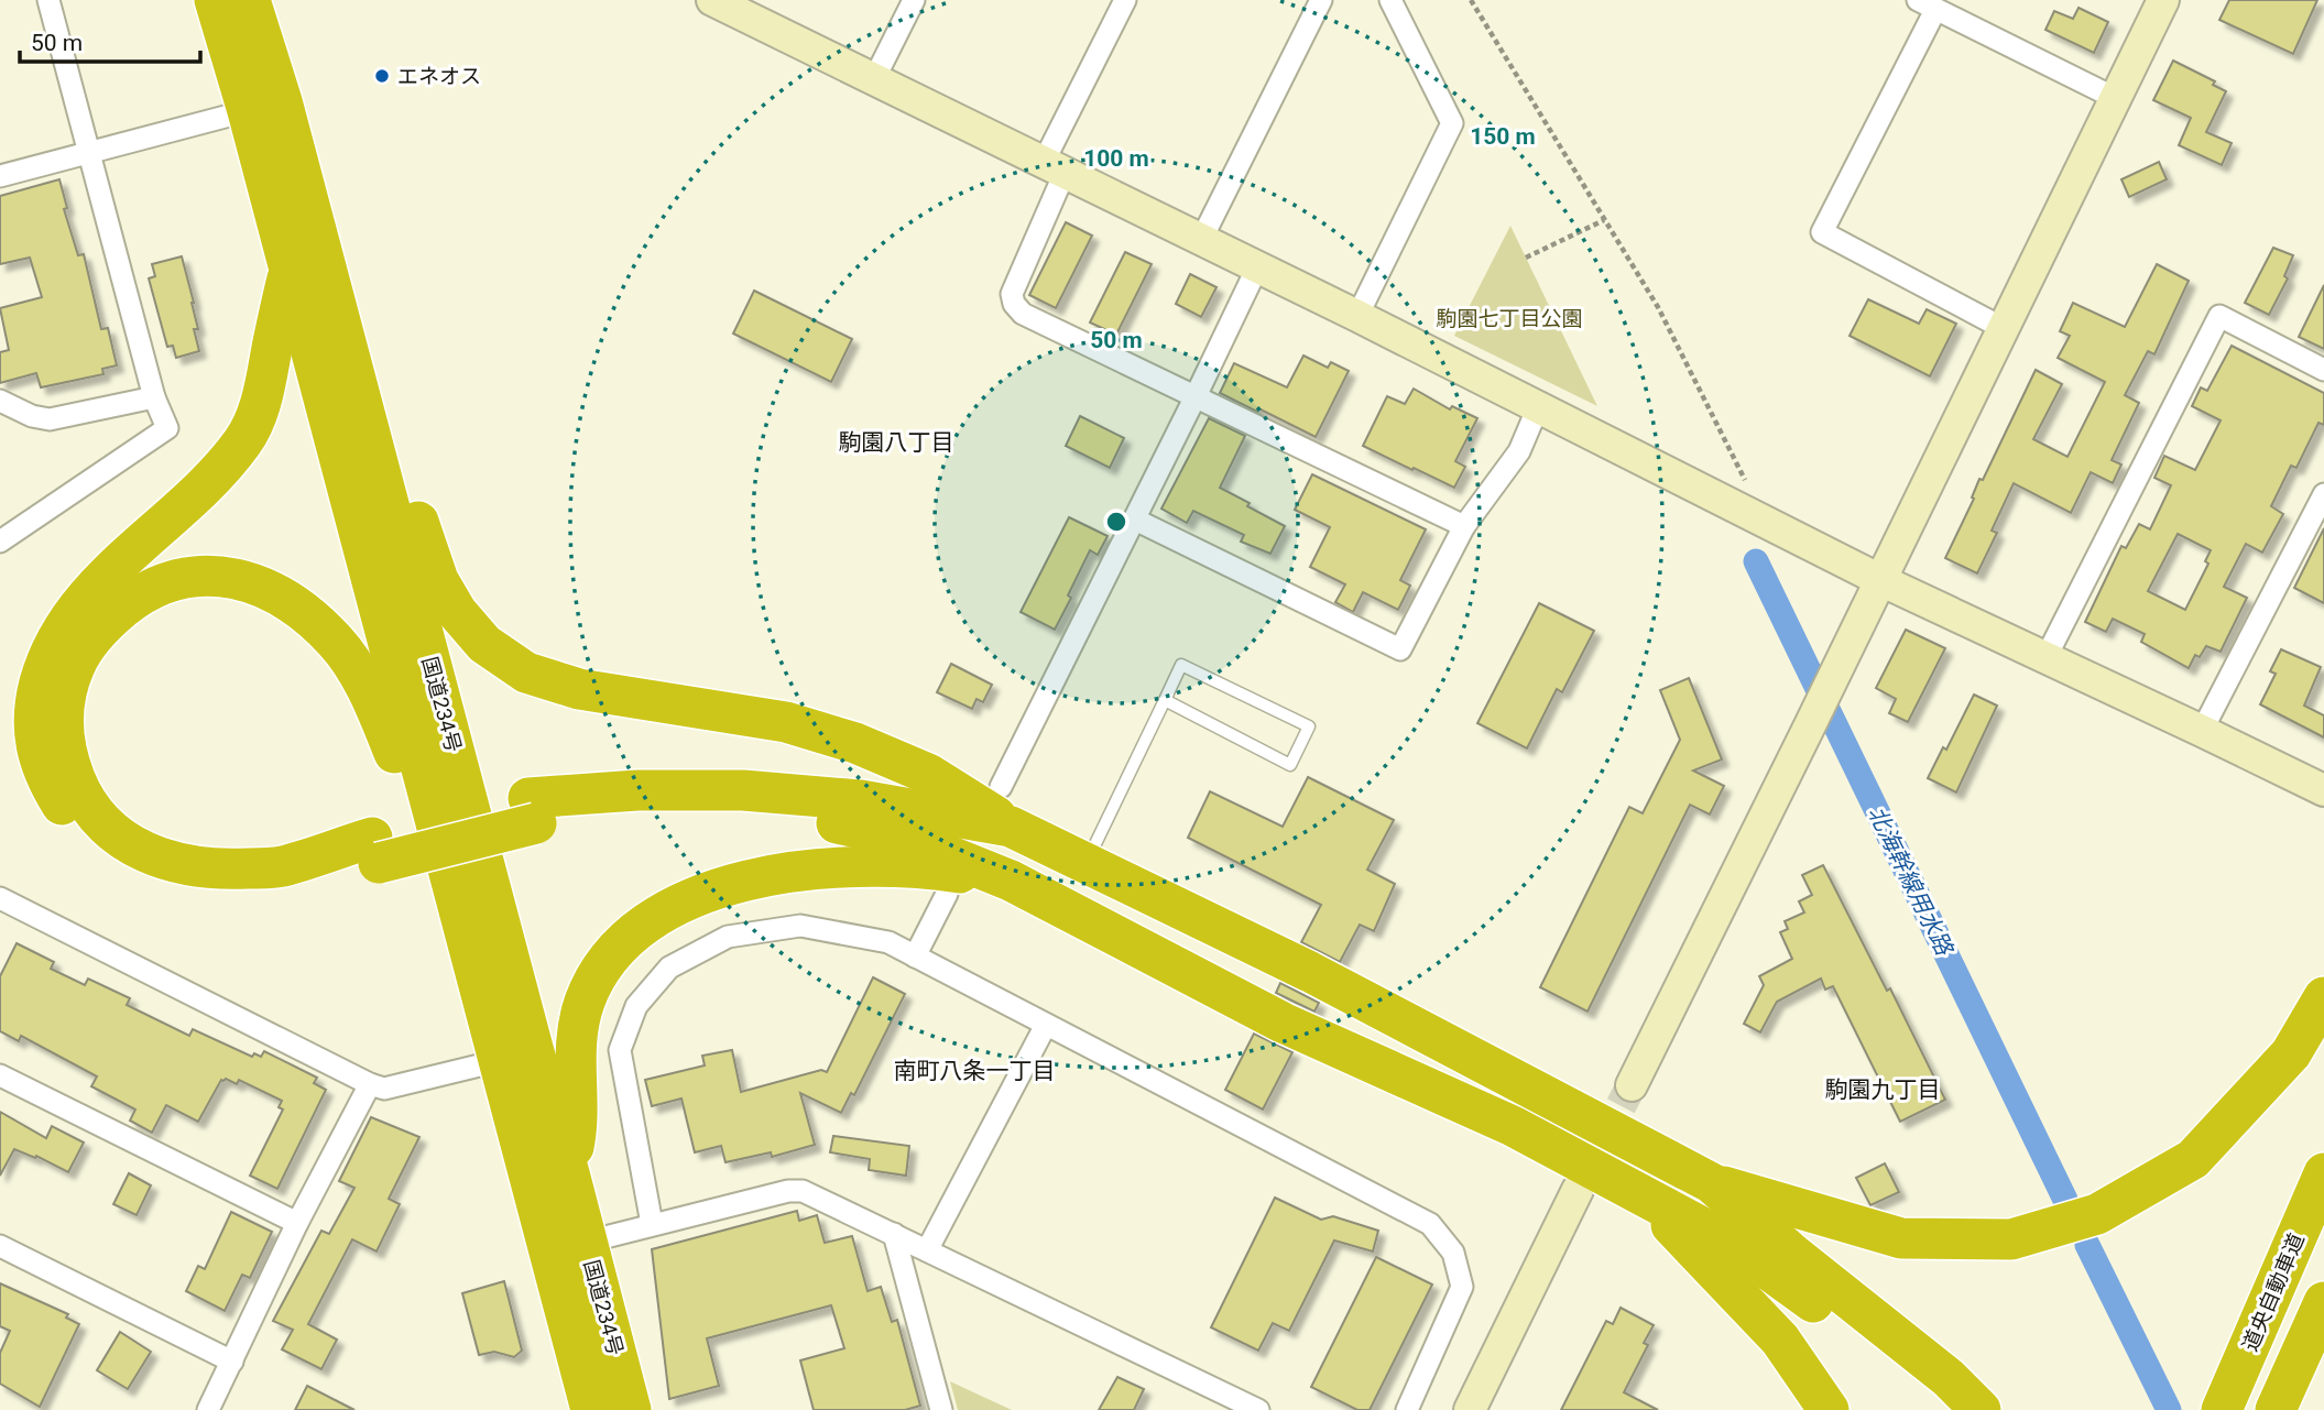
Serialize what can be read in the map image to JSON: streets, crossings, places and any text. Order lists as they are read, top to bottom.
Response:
{
  "streets": {
    "highway": ["国道234号", "道央自動車道"]
  },
  "districts": ["駒園八丁目", "南町八条一丁目", "駒園九丁目"],
  "water": ["北海幹線用水路"],
  "parks": ["駒園七丁目公園"],
  "places": ["エネオス"],
  "scale_bar": "50 m",
  "rings": ["150 m", "100 m", "50 m"]
}
